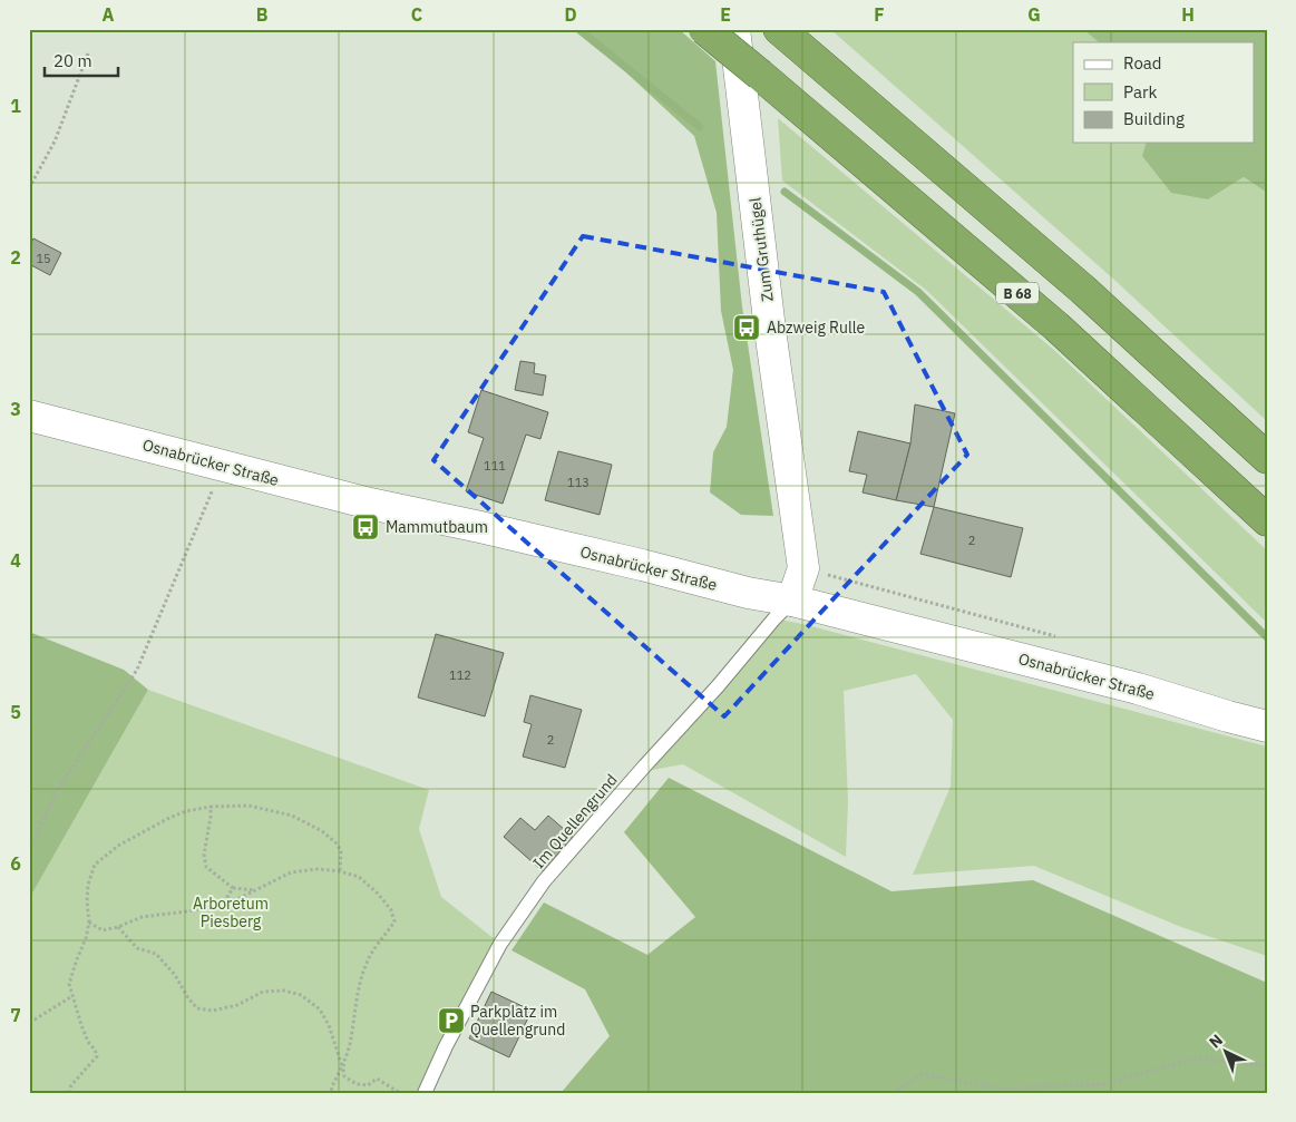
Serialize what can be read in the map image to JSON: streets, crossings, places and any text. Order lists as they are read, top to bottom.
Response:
{
  "streets": {
    "highway": ["B 68"],
    "street": ["Zum Gruthügel", "Osnabrücker Straße"],
    "lane": ["Im Quellengrund"]
  },
  "crossings": [
    ["Zum Gruthügel", "Osnabrücker Straße"],
    ["Zum Gruthügel", "Im Quellengrund"],
    ["Osnabrücker Straße", "Im Quellengrund"]
  ],
  "parks": ["Arboretum Piesberg"],
  "places": {
    "bus stop": ["Abzweig Rulle", "Mammutbaum"],
    "parking": ["Parkplatz im Quellengrund"]
  },
  "house_numbers": [
    "15",
    "111",
    "113",
    "2",
    "112",
    "2"
  ],
  "legend": ["Road", "Park", "Building"],
  "scale_bar": "20 m",
  "north": "top left",
  "grid": {
    "columns": [
      "A",
      "B",
      "C",
      "D",
      "E",
      "F",
      "G",
      "H"
    ],
    "rows": [
      "1",
      "2",
      "3",
      "4",
      "5",
      "6",
      "7"
    ]
  }
}
